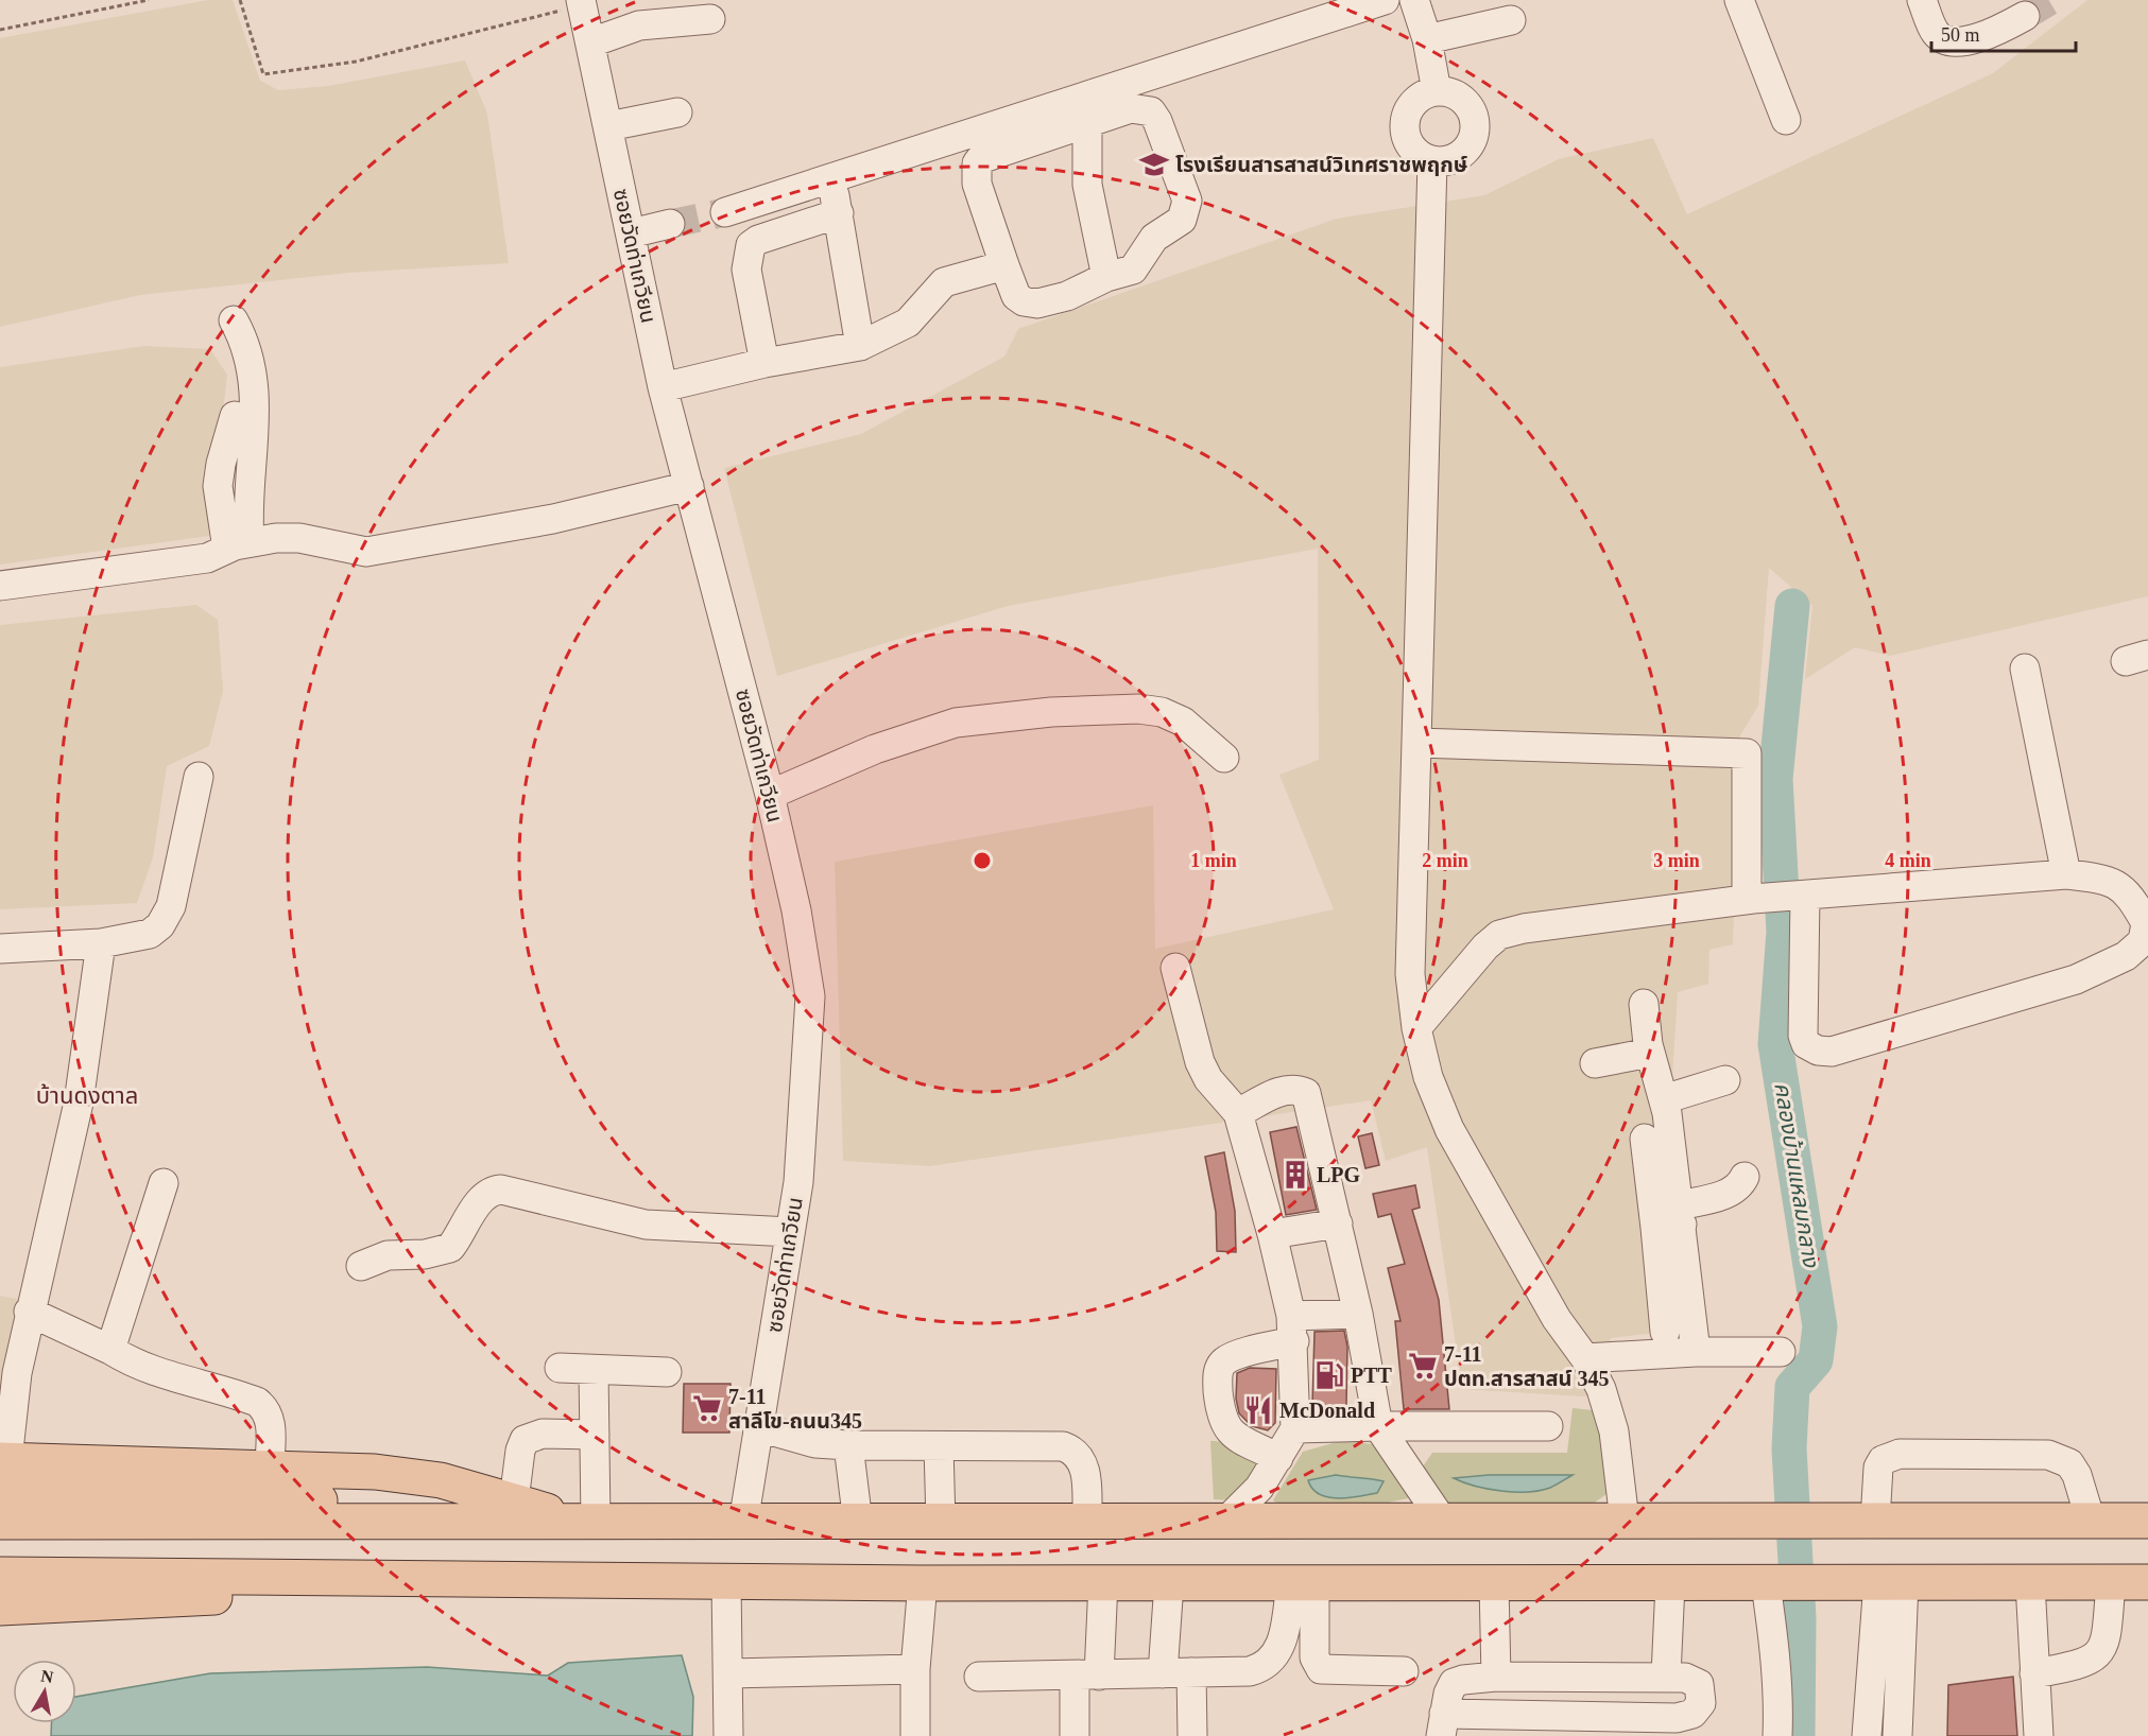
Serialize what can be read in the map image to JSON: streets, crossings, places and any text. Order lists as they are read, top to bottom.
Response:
{
  "streets": {
    "street": ["ซอยวัดท่าเกวียน"]
  },
  "districts": ["บ้านดงตาล"],
  "water": ["คลองบ้านแหลมกลาง"],
  "places": {
    "school or university": ["โรงเรียนสารสาสน์วิเทศราชพฤกษ์"],
    "building": ["LPG"],
    "supermarket": ["7-11 ปตท.สารสาสน์ 345", "7-11 สาลีโข-ถนน345"],
    "fuel station": ["PTT"],
    "restaurant": ["McDonald"]
  },
  "scale_bar": "50 m",
  "north": "top",
  "rings": [
    "1 min",
    "2 min",
    "3 min",
    "4 min"
  ]
}
